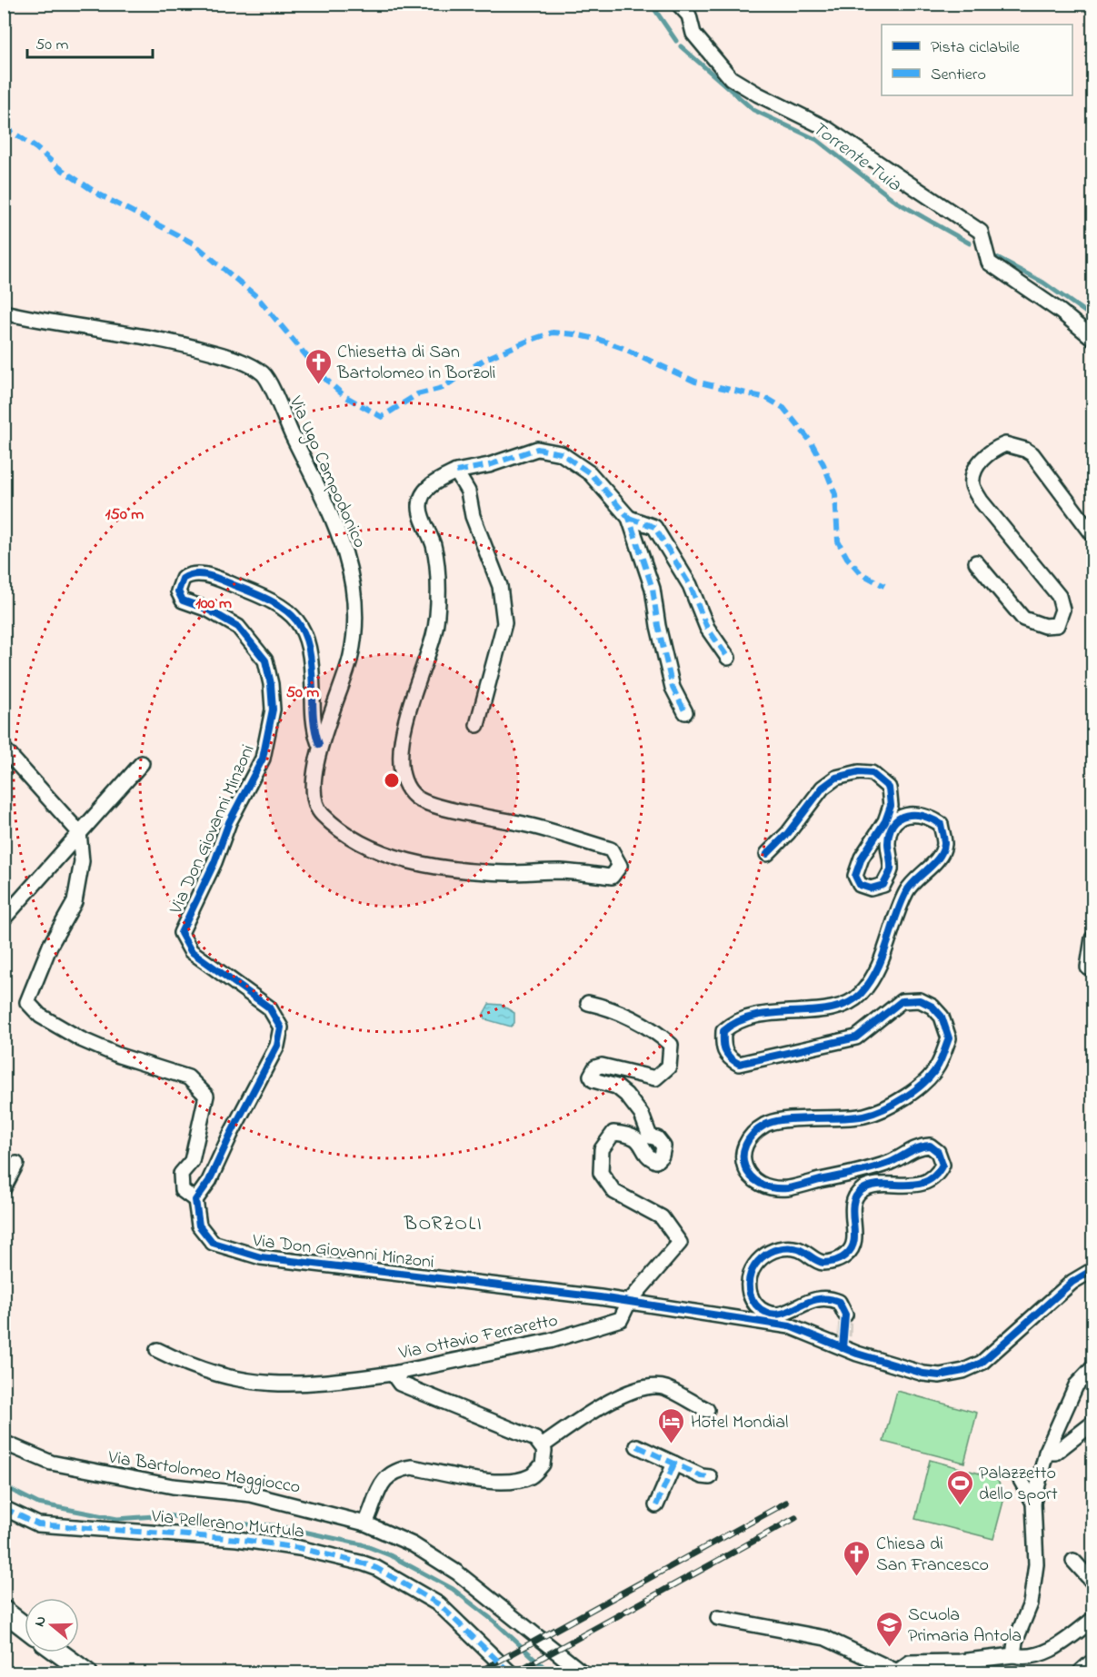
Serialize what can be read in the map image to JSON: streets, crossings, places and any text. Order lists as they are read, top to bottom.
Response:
{
  "streets": {
    "street": [
      "Via Ugo Campodonico",
      "Via Don Giovanni Minzoni",
      "Via Ottavio Ferraretto",
      "Via Bartolomeo Maggiocco",
      "Via Pellerano Murtula"
    ]
  },
  "crossings": [
    ["Via Ugo Campodonico", "Via Don Giovanni Minzoni"],
    ["Via Don Giovanni Minzoni", "Via Ottavio Ferraretto"]
  ],
  "districts": ["BORZOLI"],
  "water": ["Torrente Tuia"],
  "places": {
    "church": ["Chiesetta di San Bartolomeo in Borzoli", "Chiesa di San Francesco"],
    "hotel": ["Hotel Mondial"],
    "sports": ["Palazzetto dello sport"],
    "school or university": ["Scuola Primaria Antola"]
  },
  "legend": ["Pista ciclabile", "Sentiero"],
  "scale_bar": "50 m",
  "north": "left",
  "rings": ["150 m", "100 m", "50 m"]
}
